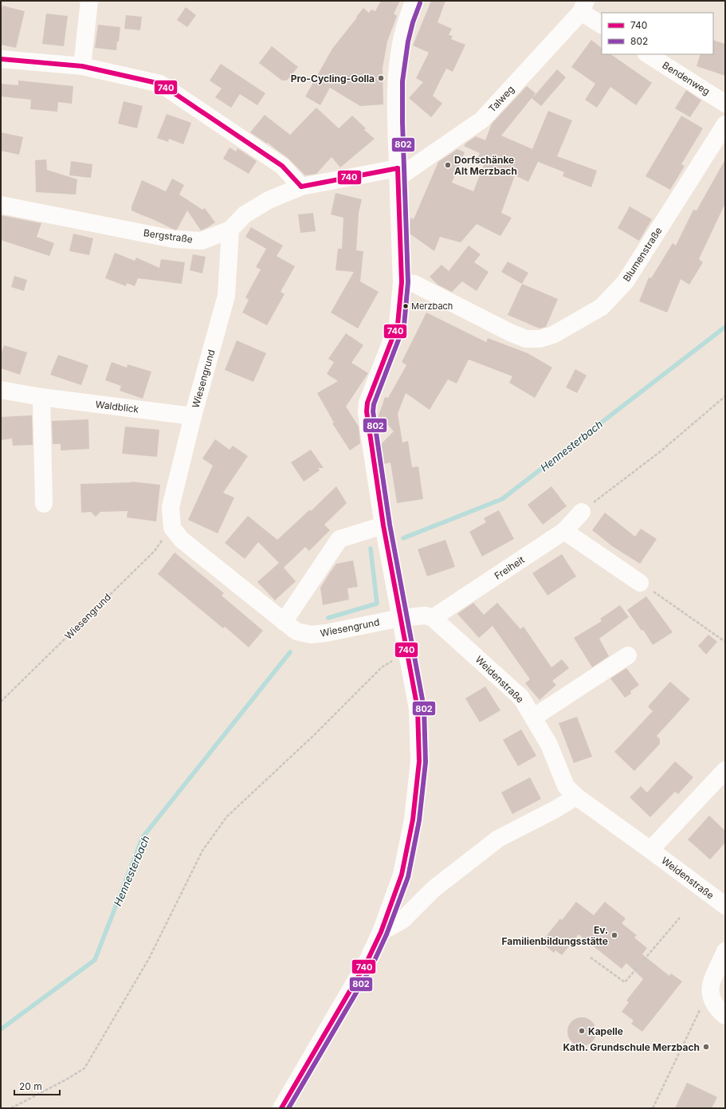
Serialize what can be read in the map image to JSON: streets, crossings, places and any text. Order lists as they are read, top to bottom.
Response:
{
  "streets": {
    "street": [
      "Bendenweg",
      "Talweg",
      "Bergstraße",
      "Blumenstraße",
      "Wiesengrund",
      "Waldblick",
      "Freiheit",
      "Weidenstraße"
    ]
  },
  "crossings": [
    ["Talweg", "Bergstraße"],
    ["Bergstraße", "Wiesengrund"],
    ["Wiesengrund", "Waldblick"],
    ["Freiheit", "Weidenstraße"]
  ],
  "water": ["Hennesterbach"],
  "places": [
    "Pro-Cycling-Golla",
    "Dorfschänke Alt Merzbach",
    "Merzbach",
    "Ev. Familienbildungsstätte",
    "Kapelle",
    "Kath. Grundschule Merzbach"
  ],
  "lines": ["transit line 802", "transit line 740"],
  "legend": ["740", "802"],
  "scale_bar": "20 m"
}
